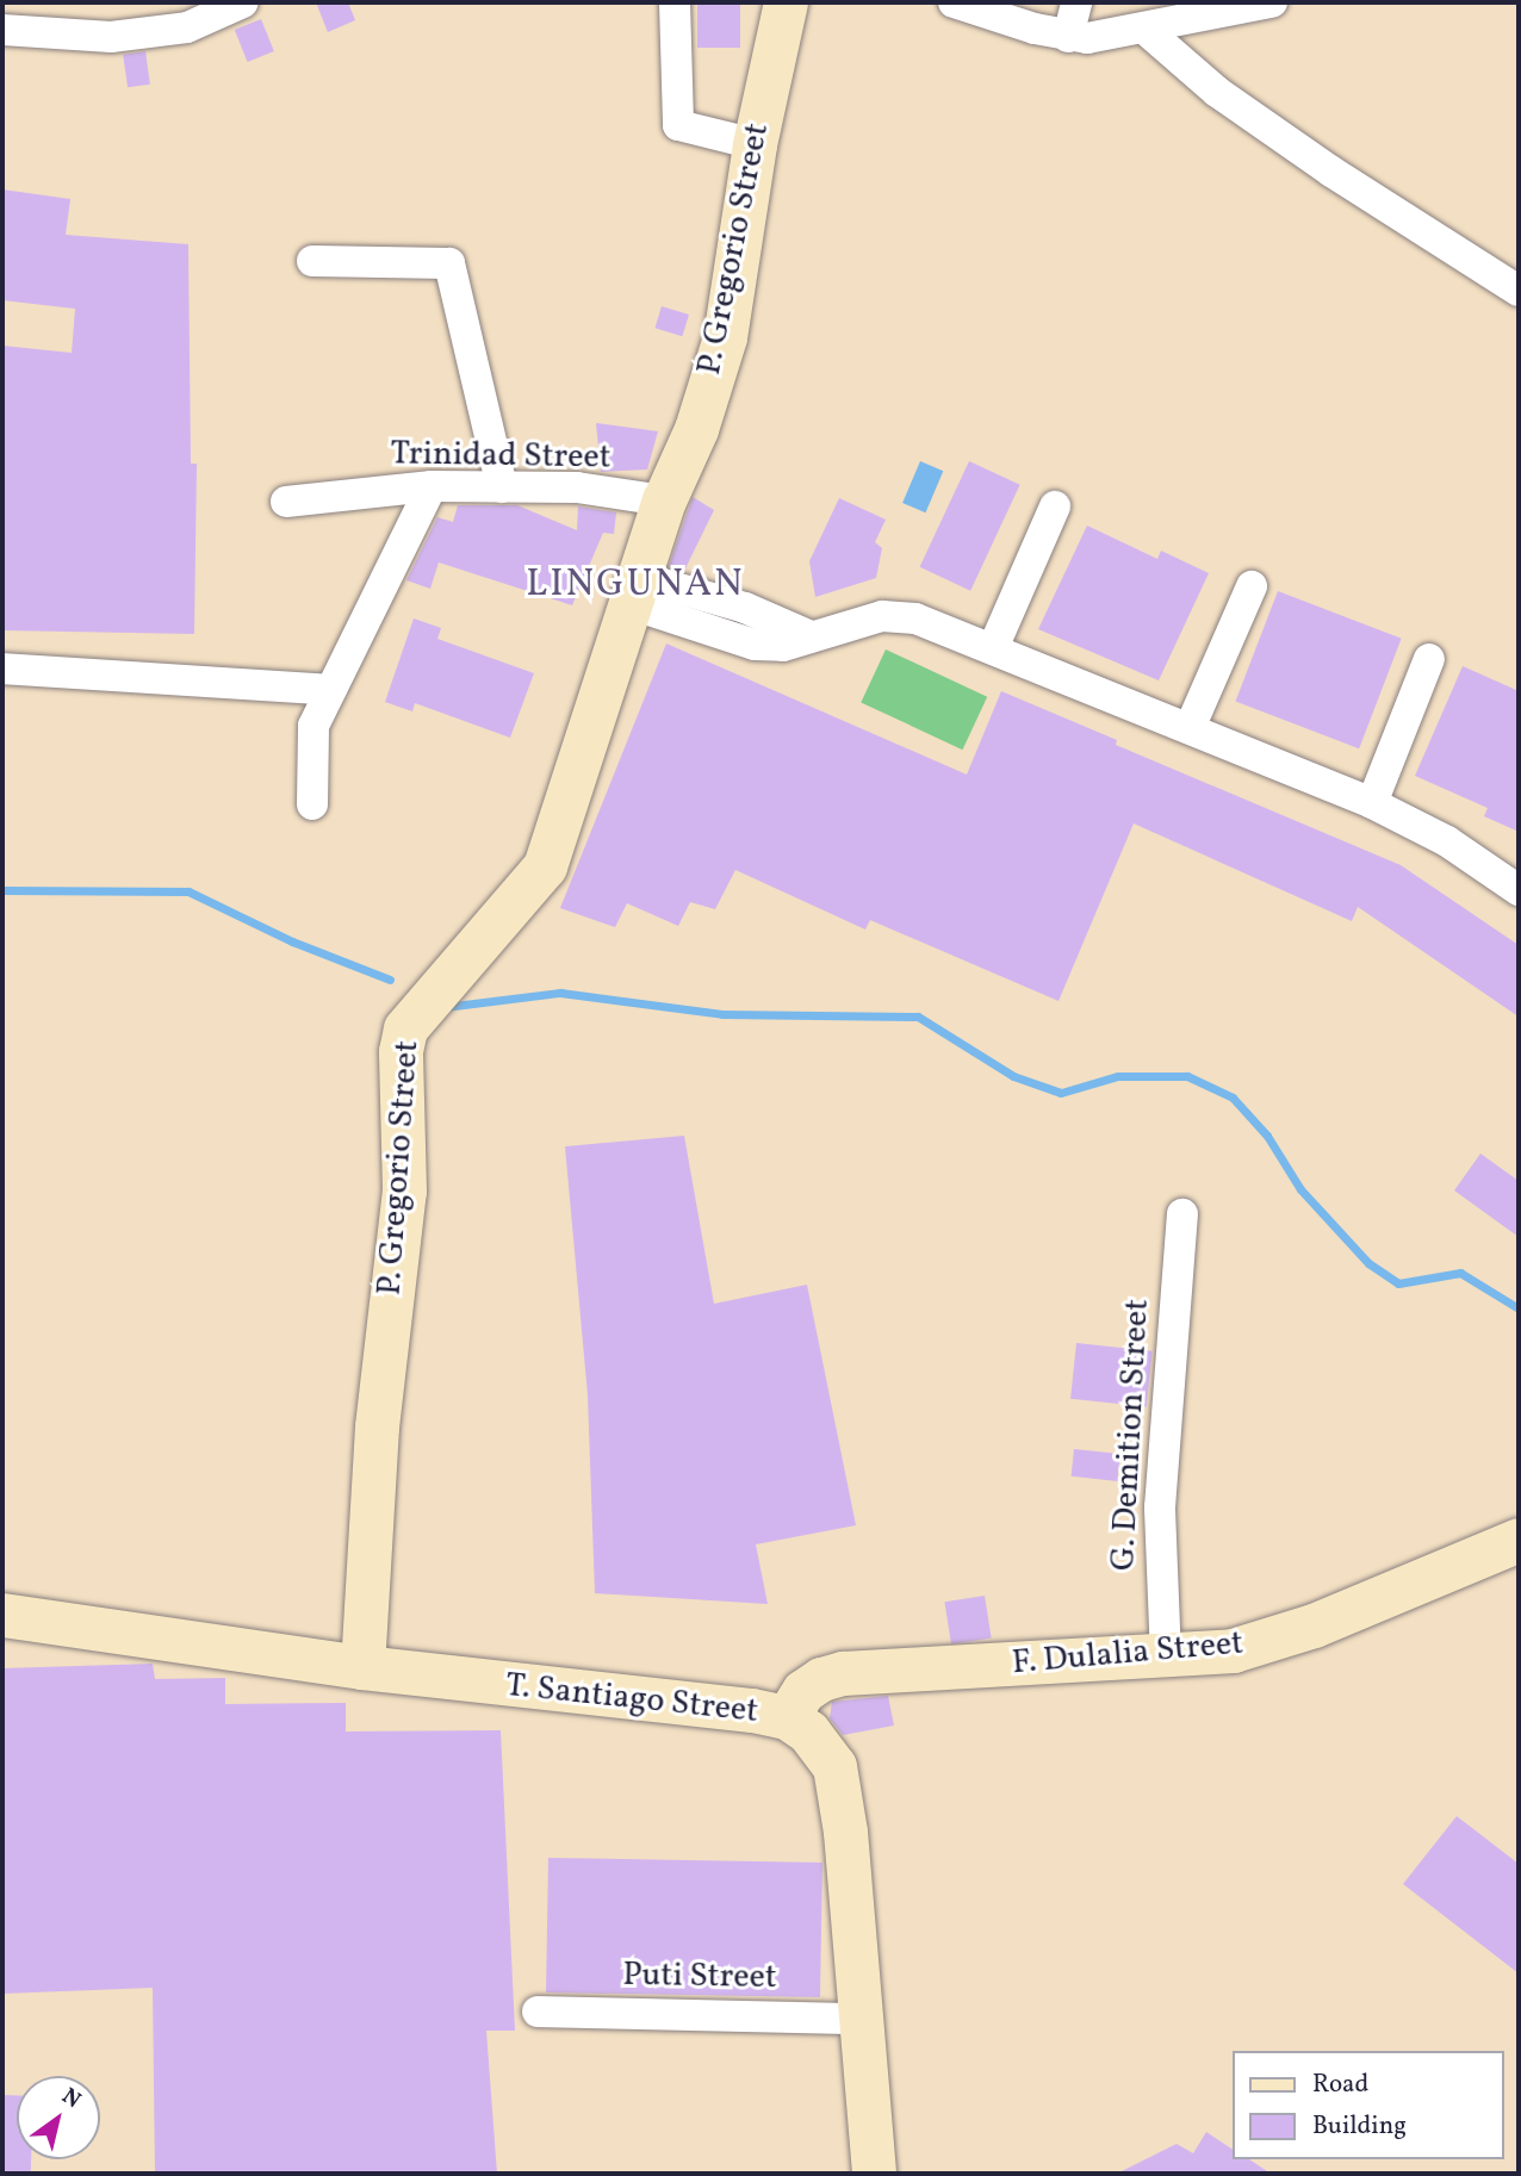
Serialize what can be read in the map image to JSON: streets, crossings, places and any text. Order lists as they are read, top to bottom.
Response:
{
  "streets": {
    "street": [
      "P. Gregorio Street",
      "Trinidad Street",
      "G. Demition Street",
      "F. Dulalia Street",
      "T. Santiago Street",
      "Puti Street"
    ]
  },
  "crossings": [
    ["P. Gregorio Street", "Trinidad Street"],
    ["P. Gregorio Street", "T. Santiago Street"],
    ["G. Demition Street", "F. Dulalia Street"],
    ["F. Dulalia Street", "T. Santiago Street"],
    ["T. Santiago Street", "Puti Street"]
  ],
  "districts": ["LINGUNAN"],
  "legend": ["Road", "Building"],
  "north": "top right"
}
